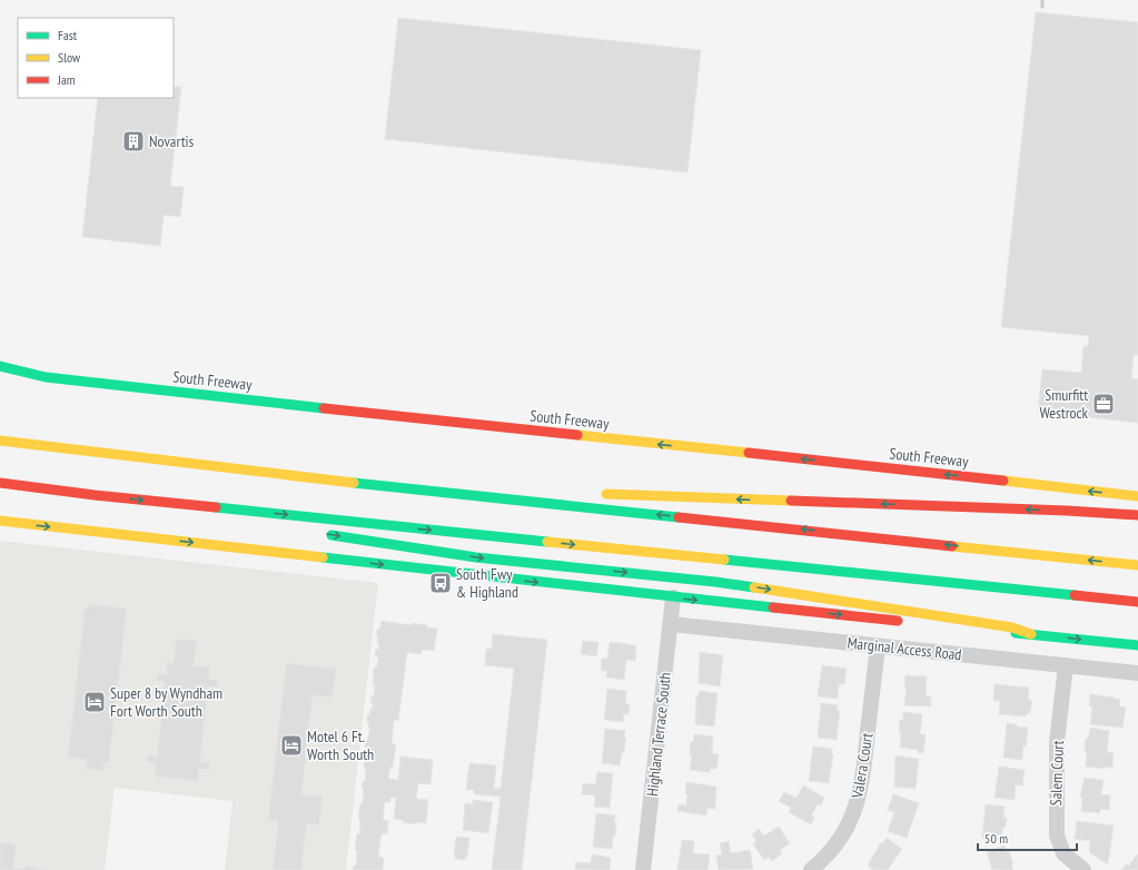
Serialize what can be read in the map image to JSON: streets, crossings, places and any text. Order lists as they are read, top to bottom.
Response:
{
  "streets": {
    "main road": ["South Freeway"],
    "street": [
      "Marginal Access Road",
      "Highland Terrace South",
      "Valera Court",
      "Salem Court"
    ]
  },
  "crossings": [
    ["Marginal Access Road", "Highland Terrace South"],
    ["Marginal Access Road", "Valera Court"],
    ["Marginal Access Road", "Salem Court"]
  ],
  "places": {
    "building": ["Novartis"],
    "office": ["Smurfitt Westrock"],
    "bus stop": ["South Fwy & Highland"],
    "hotel": ["Super 8 by Wyndham Fort Worth South", "Motel 6 Ft. Worth South"]
  },
  "legend": ["Fast", "Slow", "Jam"],
  "scale_bar": "50 m"
}
